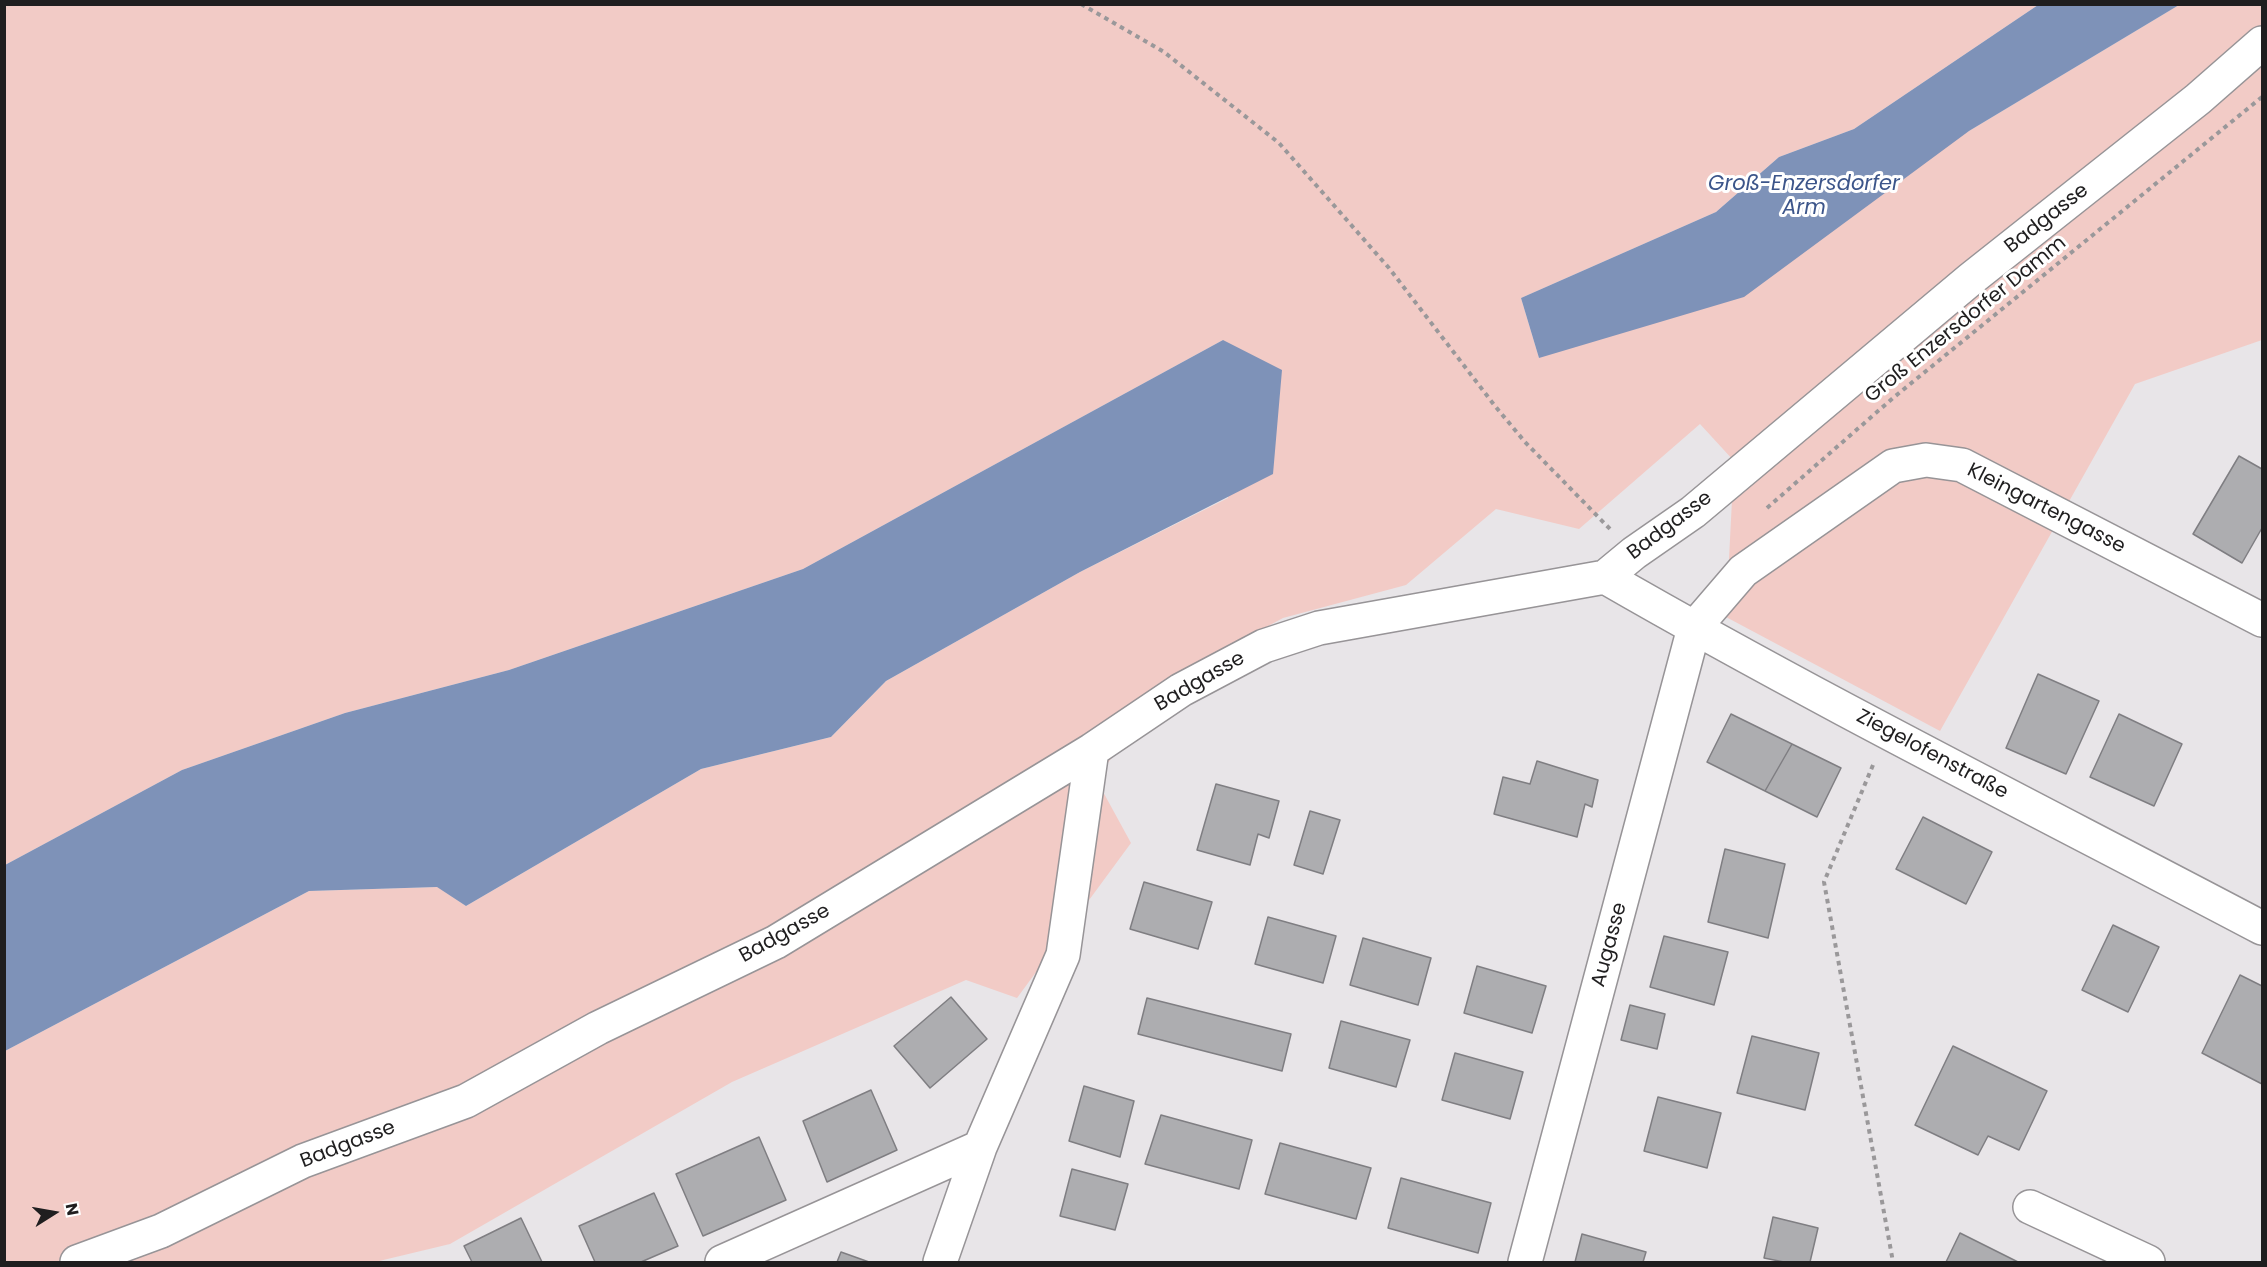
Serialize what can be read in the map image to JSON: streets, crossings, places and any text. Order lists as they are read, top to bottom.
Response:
{
  "streets": {
    "street": [
      "Badgasse",
      "Kleingartengasse",
      "Ziegelofenstraße",
      "Augasse"
    ],
    "path": ["Groß Enzersdorfer Damm"]
  },
  "crossings": [
    ["Badgasse", "Ziegelofenstraße"],
    ["Kleingartengasse", "Ziegelofenstraße"],
    ["Kleingartengasse", "Augasse"],
    ["Ziegelofenstraße", "Augasse"]
  ],
  "water": ["Groß-Enzersdorfer Arm"],
  "north": "right"
}
